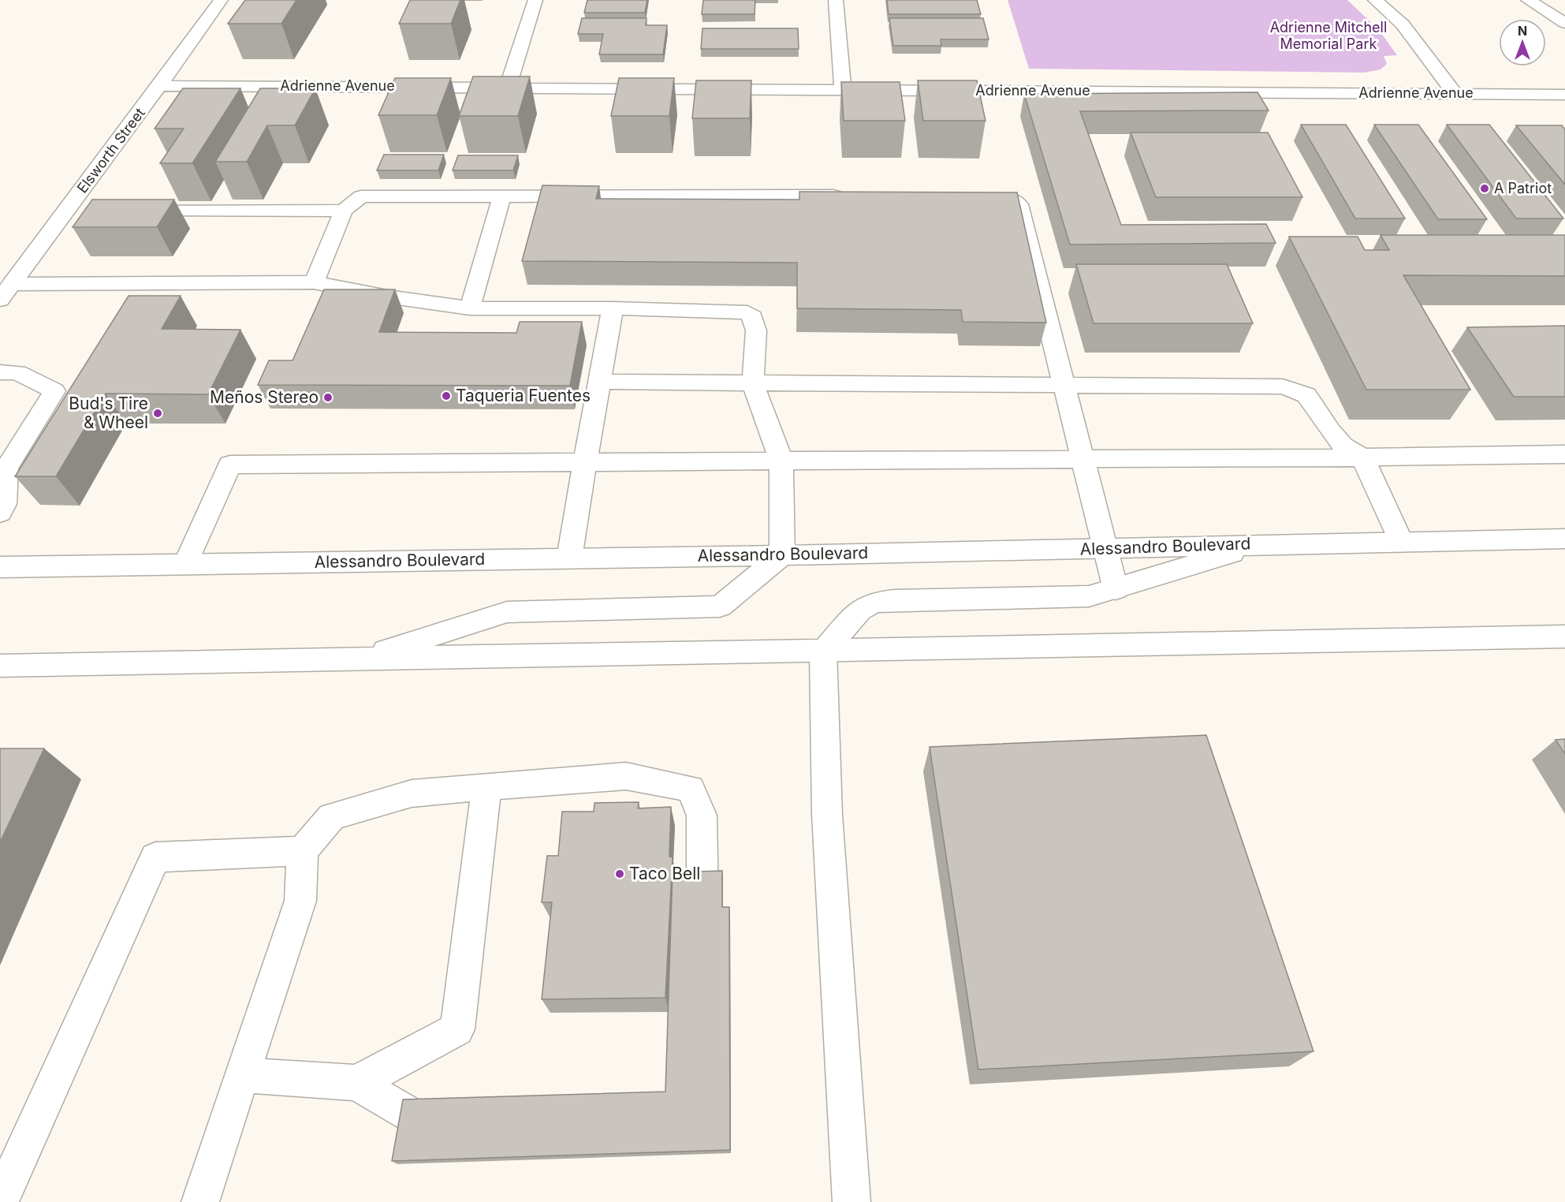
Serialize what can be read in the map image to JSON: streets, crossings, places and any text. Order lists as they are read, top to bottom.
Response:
{
  "streets": {
    "main road": ["Adrienne Avenue", "Elsworth Street", "Alessandro Boulevard"]
  },
  "crossings": [
    ["Adrienne Avenue", "Elsworth Street"]
  ],
  "parks": ["Adrienne Mitchell Memorial Park"],
  "places": [
    "A Patriot",
    "Taqueria Fuentes",
    "Meños Stereo",
    "Bud's Tire & Wheel",
    "Taco Bell"
  ],
  "north": "top"
}
